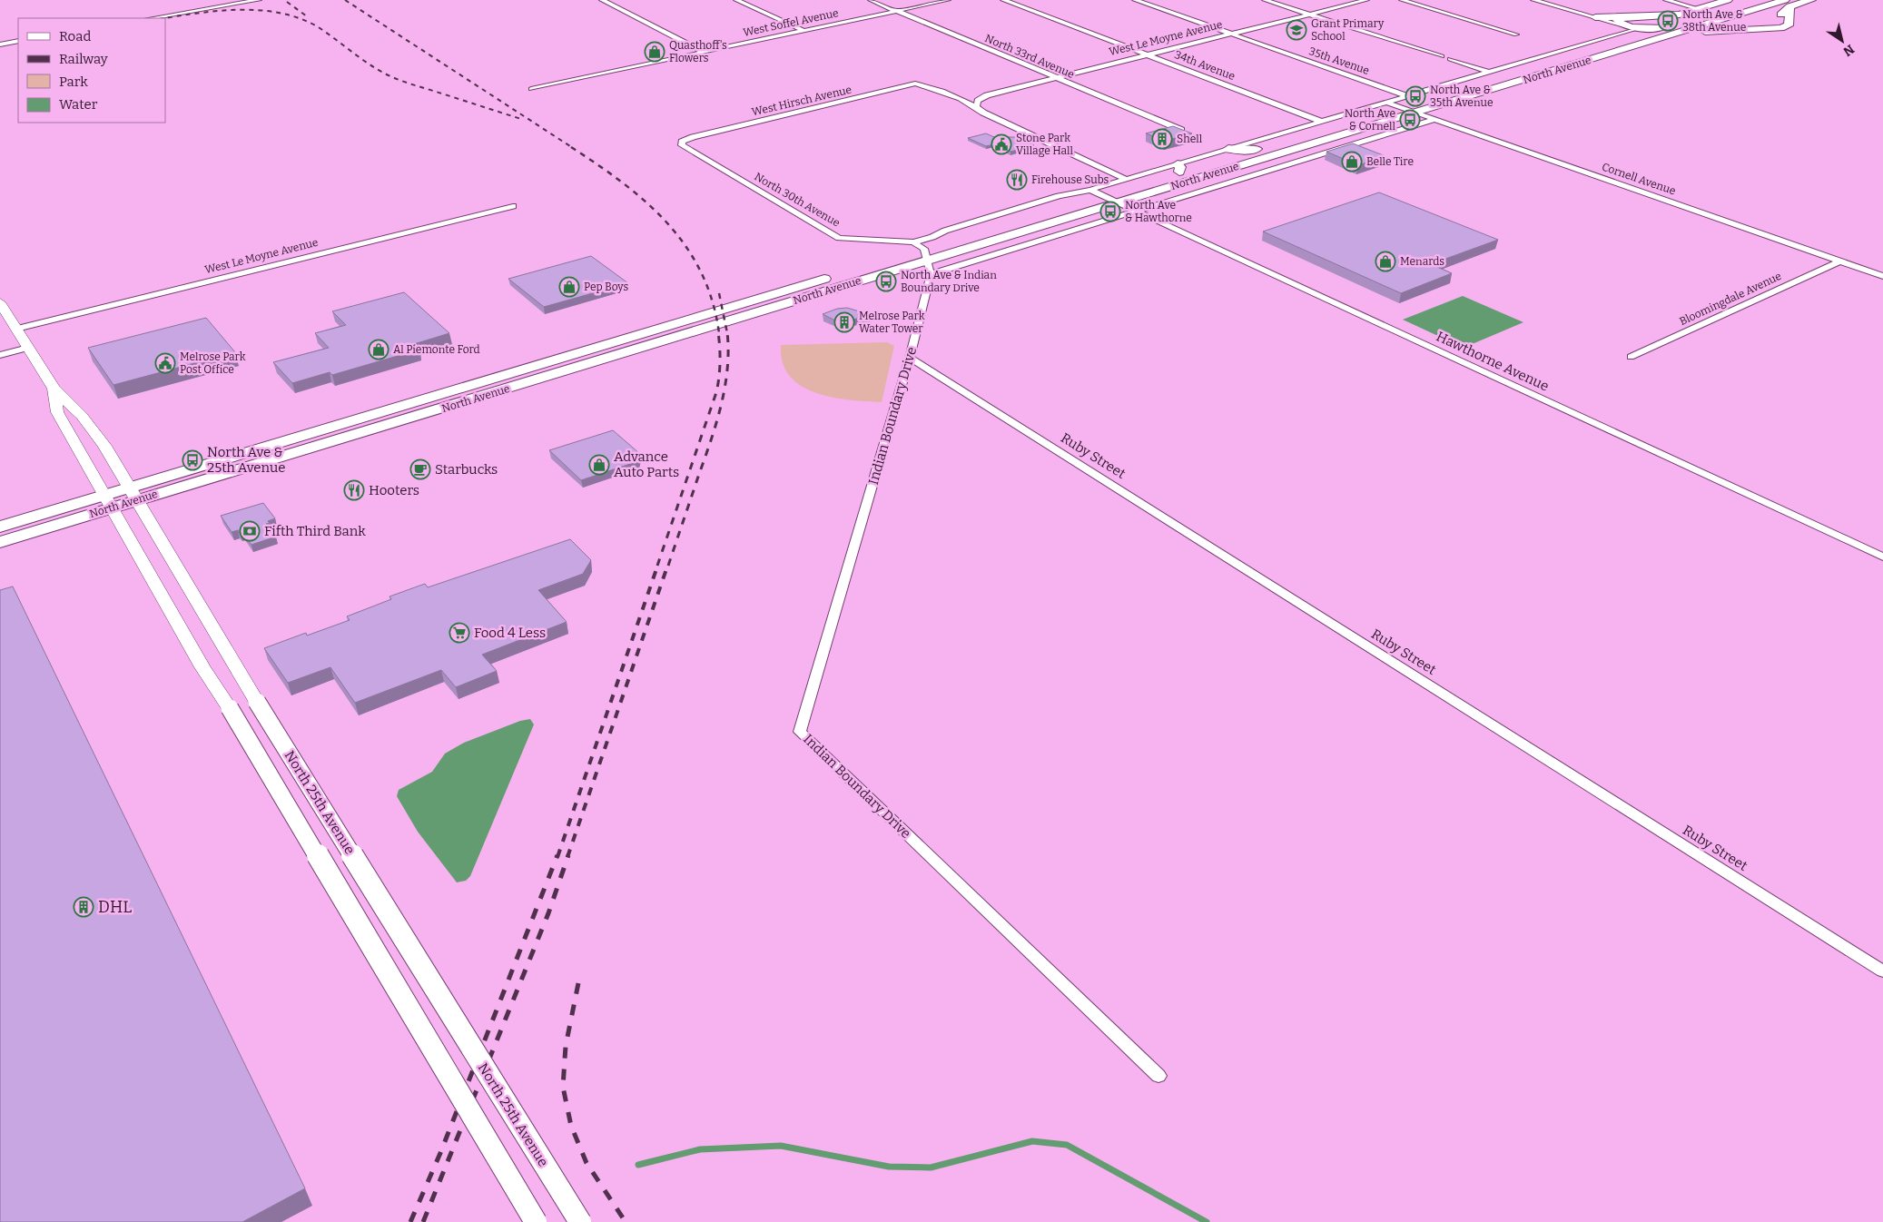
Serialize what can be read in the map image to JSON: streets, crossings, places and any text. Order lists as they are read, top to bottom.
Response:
{
  "streets": {
    "main road": ["North Avenue", "North 25th Avenue"],
    "street": [
      "West Soffel Avenue",
      "West Le Moyne Avenue",
      "North 33rd Avenue",
      "35th Avenue",
      "34th Avenue",
      "West Hirsch Avenue",
      "Cornell Avenue",
      "North 30th Avenue",
      "Bloomingdale Avenue",
      "Hawthorne Avenue",
      "Indian Boundary Drive",
      "Ruby Street"
    ]
  },
  "crossings": [
    ["West Soffel Avenue", "North 33rd Avenue"],
    ["West Le Moyne Avenue", "North 33rd Avenue"],
    ["West Le Moyne Avenue", "35th Avenue"],
    ["West Le Moyne Avenue", "34th Avenue"],
    ["West Le Moyne Avenue", "West Hirsch Avenue"],
    ["West Le Moyne Avenue", "North 25th Avenue"],
    ["35th Avenue", "North Avenue"],
    ["34th Avenue", "North Avenue"],
    ["North Avenue", "Cornell Avenue"],
    ["North Avenue", "North 30th Avenue"],
    ["North Avenue", "Hawthorne Avenue"],
    ["North Avenue", "Indian Boundary Drive"],
    ["North Avenue", "North 25th Avenue"],
    ["West Hirsch Avenue", "North 30th Avenue"],
    ["Cornell Avenue", "Bloomingdale Avenue"],
    ["North 30th Avenue", "Indian Boundary Drive"],
    ["Indian Boundary Drive", "Ruby Street"]
  ],
  "places": {
    "bus stop": [
      "North Ave & 38th Avenue",
      "North Ave & 35th Avenue",
      "North Ave & Cornell",
      "North Ave & Hawthorne",
      "North Ave & Indian Boundary Drive",
      "North Ave & 25th Avenue"
    ],
    "school or university": ["Grant Primary School"],
    "shop": [
      "Quasthoff's Flowers",
      "Belle Tire",
      "Menards",
      "Pep Boys",
      "Al Piemonte Ford",
      "Advance Auto Parts"
    ],
    "building": ["Shell", "Melrose Park Water Tower", "DHL"],
    "public building": ["Stone Park Village Hall", "Melrose Park Post Office"],
    "restaurant": ["Firehouse Subs", "Hooters"],
    "cafe": ["Starbucks"],
    "bank": ["Fifth Third Bank"],
    "supermarket": ["Food 4 Less"]
  },
  "legend": [
    "Road",
    "Railway",
    "Park",
    "Water"
  ],
  "north": "bottom right"
}
